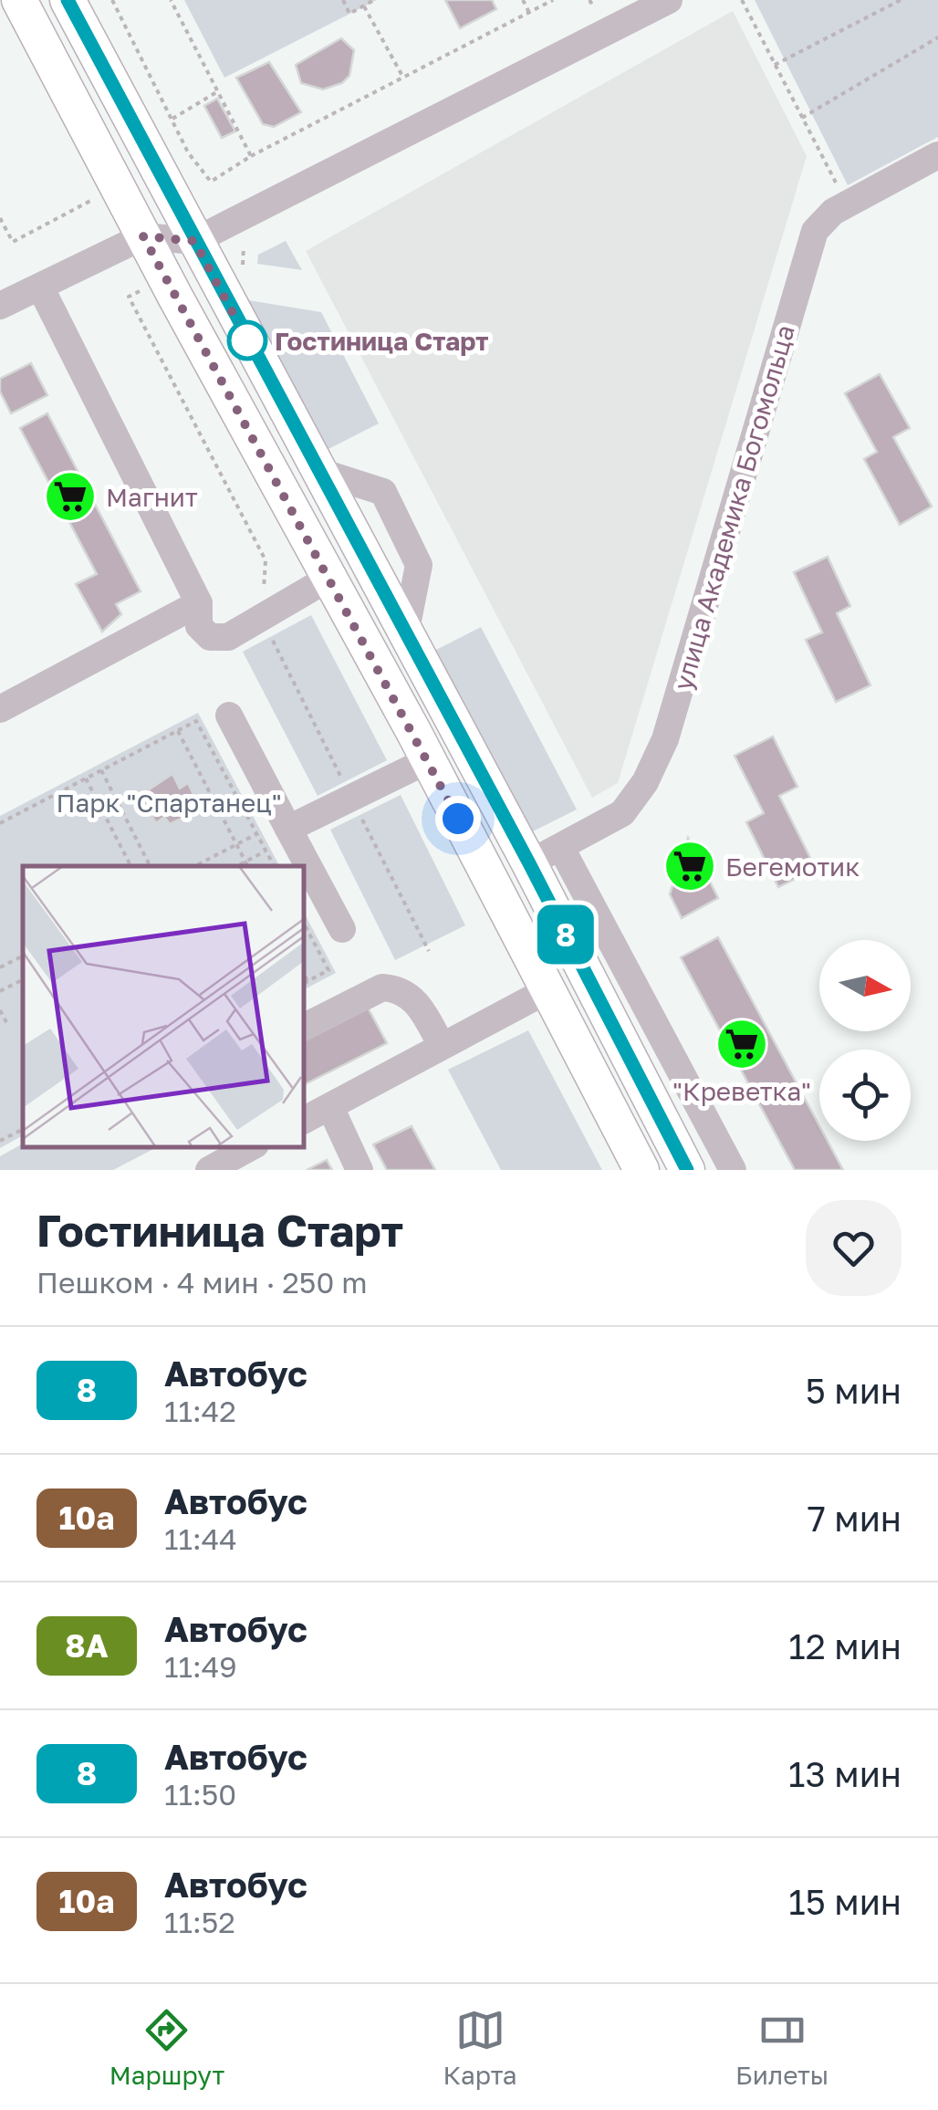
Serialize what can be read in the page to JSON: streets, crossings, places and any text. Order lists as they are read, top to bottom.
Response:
{
  "streets": {
    "street": ["улица Академика Богомольца"]
  },
  "parks": ["Парк \"Спартанец\""],
  "places": {
    "other": ["Гостиница Старт"],
    "supermarket": ["Магнит", "Бегемотик", "\"Креветка\""]
  },
  "lines": ["bus line 8"],
  "north": "right",
  "page": {
    "on_map": "8",
    "heading": ["Гостиница Старт", "Пешком · 4 мин · 250 m"],
    "list": [
      {
        "mark": "8",
        "name": "Автобус",
        "note": "11:42",
        "value": "5 мин"
      },
      {
        "mark": "10а",
        "name": "Автобус",
        "note": "11:44",
        "value": "7 мин"
      },
      {
        "mark": "8А",
        "name": "Автобус",
        "note": "11:49",
        "value": "12 мин"
      },
      {
        "mark": "8",
        "name": "Автобус",
        "note": "11:50",
        "value": "13 мин"
      },
      {
        "mark": "10а",
        "name": "Автобус",
        "note": "11:52",
        "value": "15 мин"
      }
    ],
    "tabs": ["Маршрут", "Карта", "Билеты"]
  }
}
